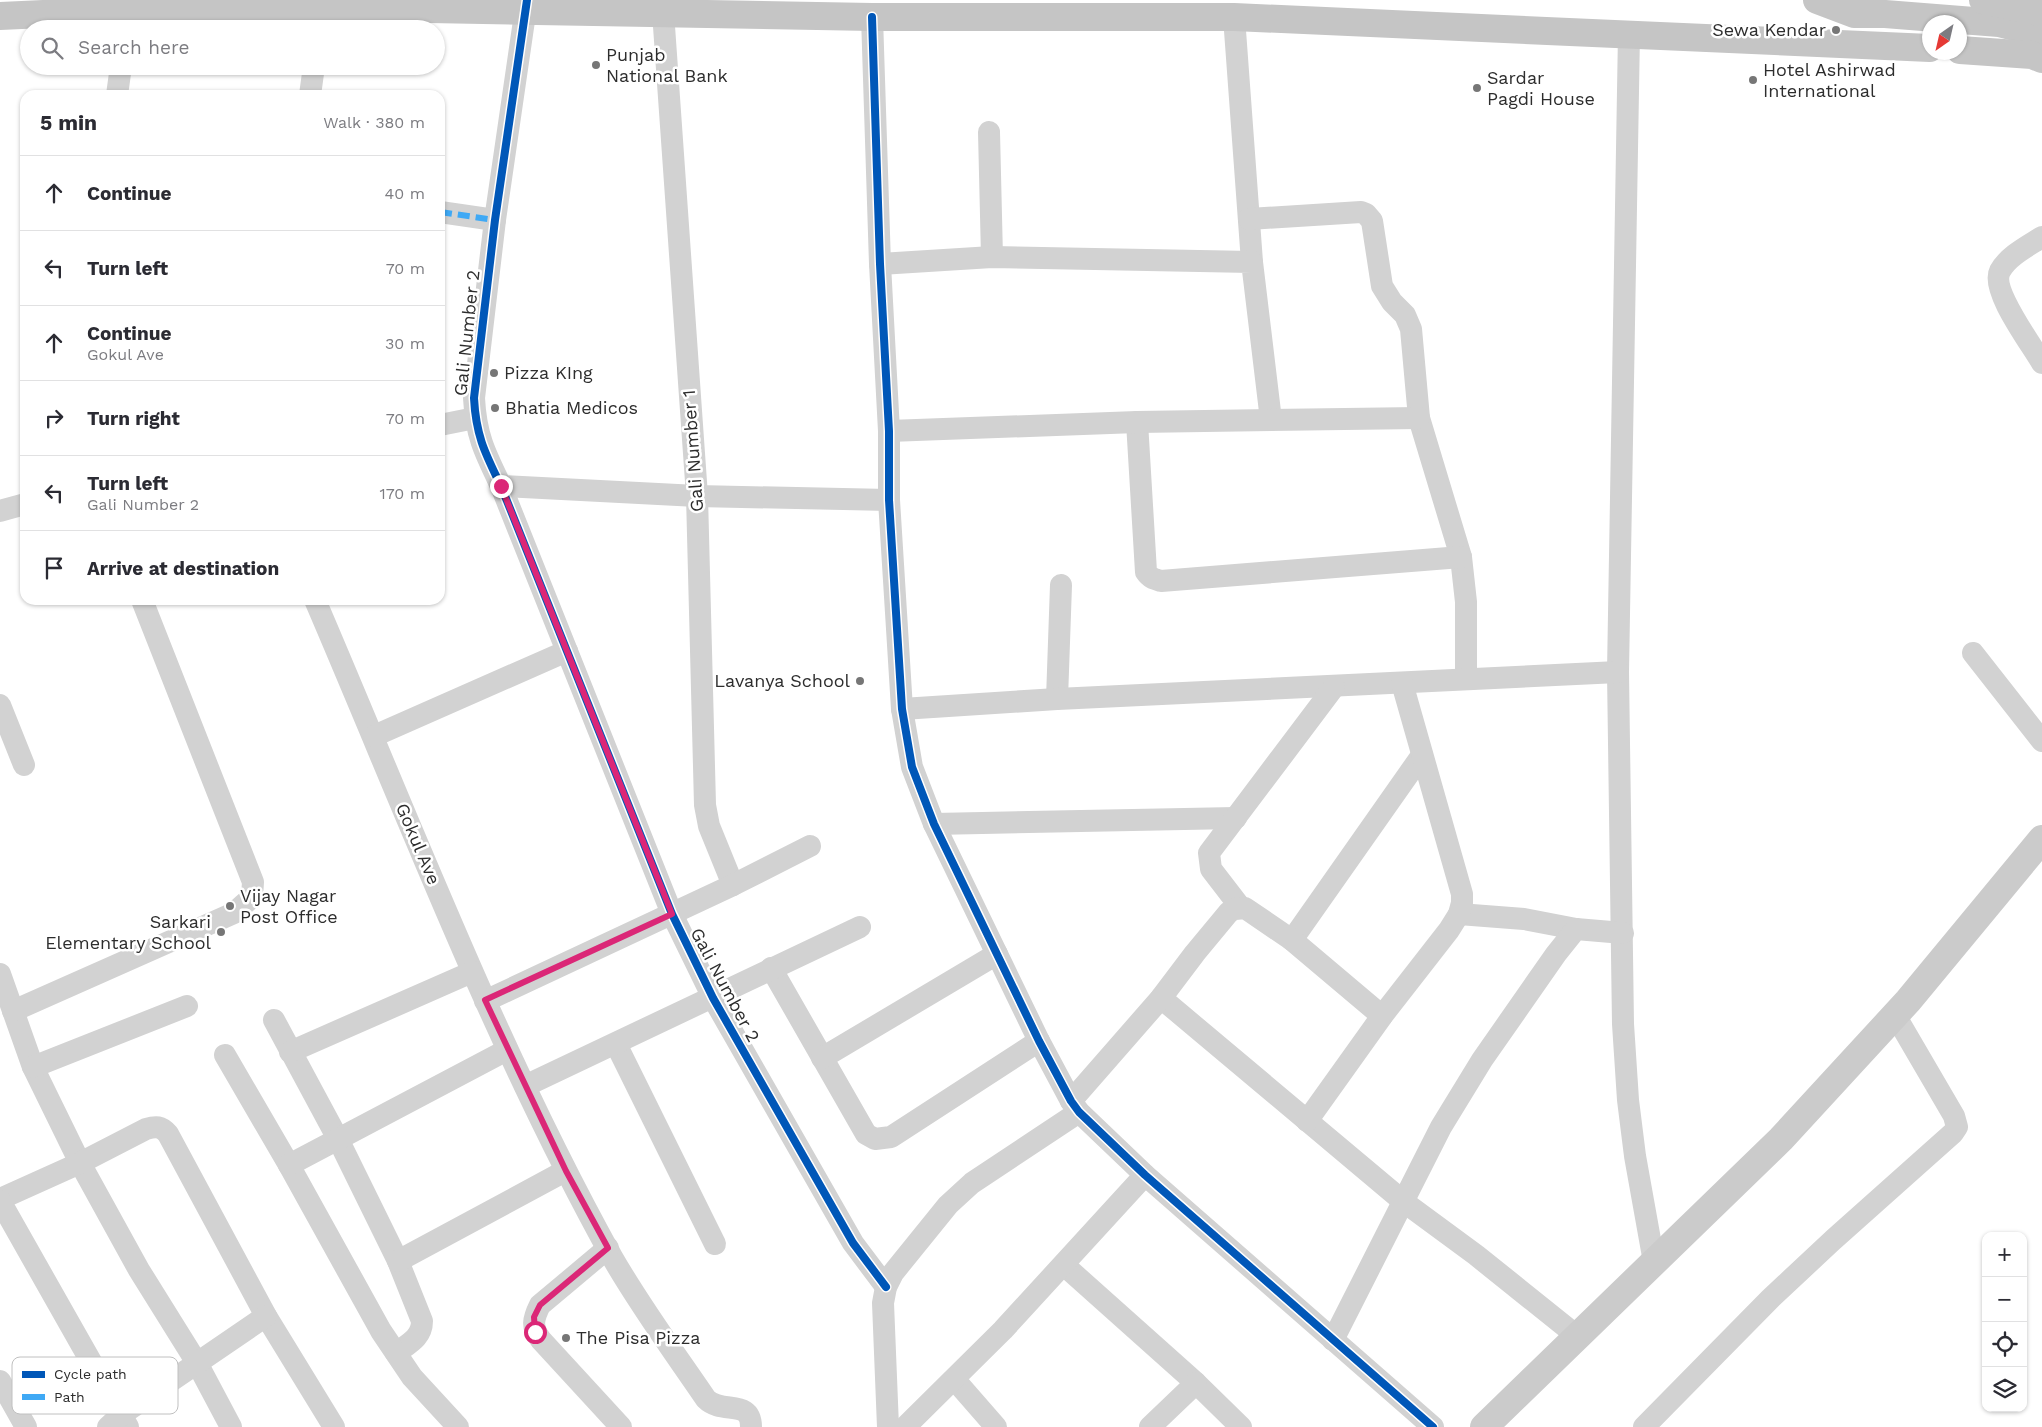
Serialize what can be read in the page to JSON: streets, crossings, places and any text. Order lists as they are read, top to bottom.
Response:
{
  "streets": {
    "street": ["Gali Number 2", "Gali Number 1", "Gokul Ave"]
  },
  "places": [
    "Sewa Kendar",
    "Punjab National Bank",
    "Hotel Ashirwad International",
    "Sardar Pagdi House",
    "Pizza KIng",
    "Bhatia Medicos",
    "Lavanya School",
    "Vijay Nagar Post Office",
    "Sarkari Elementary School",
    "The Pisa Pizza"
  ],
  "legend": ["Cycle path", "Path"],
  "north": "bottom left",
  "page": {
    "search": "Search here",
    "heading": ["5 min", "Walk · 380 m"],
    "list": [
      ["Continue", "40 m"],
      ["Turn left", "70 m"],
      ["Continue", "Gokul Ave", "30 m"],
      ["Turn right", "70 m"],
      ["Turn left", "Gali Number 2", "170 m"],
      "Arrive at destination"
    ],
    "map_buttons": ["+", "−"]
  }
}
